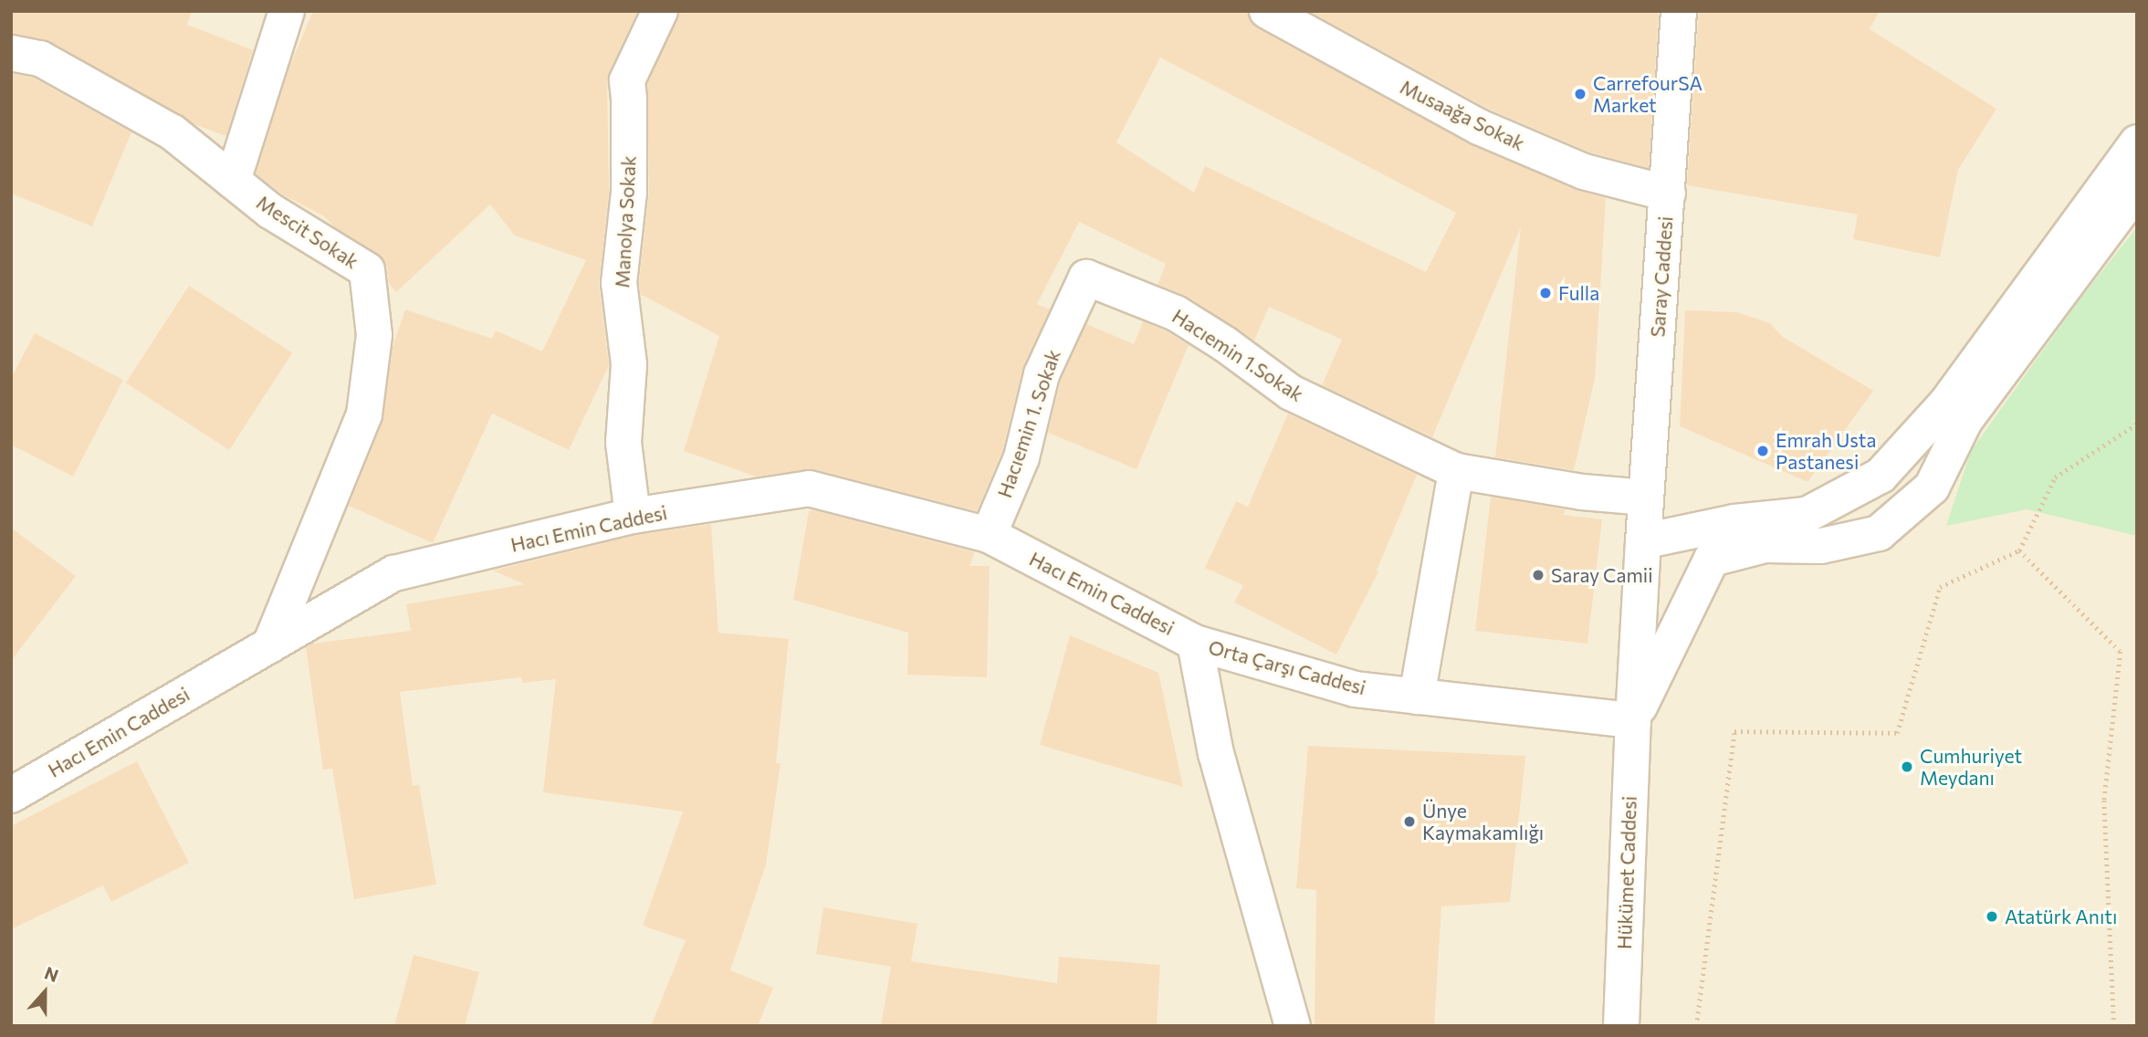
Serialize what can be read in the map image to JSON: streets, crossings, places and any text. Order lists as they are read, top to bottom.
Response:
{
  "streets": {
    "street": [
      "Musaağa Sokak",
      "Manolya Sokak",
      "Mescit Sokak",
      "Saray Caddesi",
      "Hacıemin 1.Sokak",
      "Hacıemin 1. Sokak",
      "Hacı Emin Caddesi",
      "Orta Çarşı Caddesi",
      "Hükümet Caddesi"
    ]
  },
  "crossings": [
    ["Musaağa Sokak", "Saray Caddesi"],
    ["Manolya Sokak", "Hacı Emin Caddesi"],
    ["Mescit Sokak", "Hacı Emin Caddesi"],
    ["Saray Caddesi", "Hacıemin 1.Sokak"],
    ["Hacıemin 1.Sokak", "Hacıemin 1. Sokak"],
    ["Hacıemin 1. Sokak", "Hacı Emin Caddesi"],
    ["Hacı Emin Caddesi", "Orta Çarşı Caddesi"],
    ["Orta Çarşı Caddesi", "Hükümet Caddesi"]
  ],
  "places": [
    "CarrefourSA Market",
    "Fulla",
    "Emrah Usta Pastanesi",
    "Saray Camii",
    "Cumhuriyet Meydanı",
    "Ünye Kaymakamlığı",
    "Atatürk Anıtı"
  ],
  "north": "top"
}
